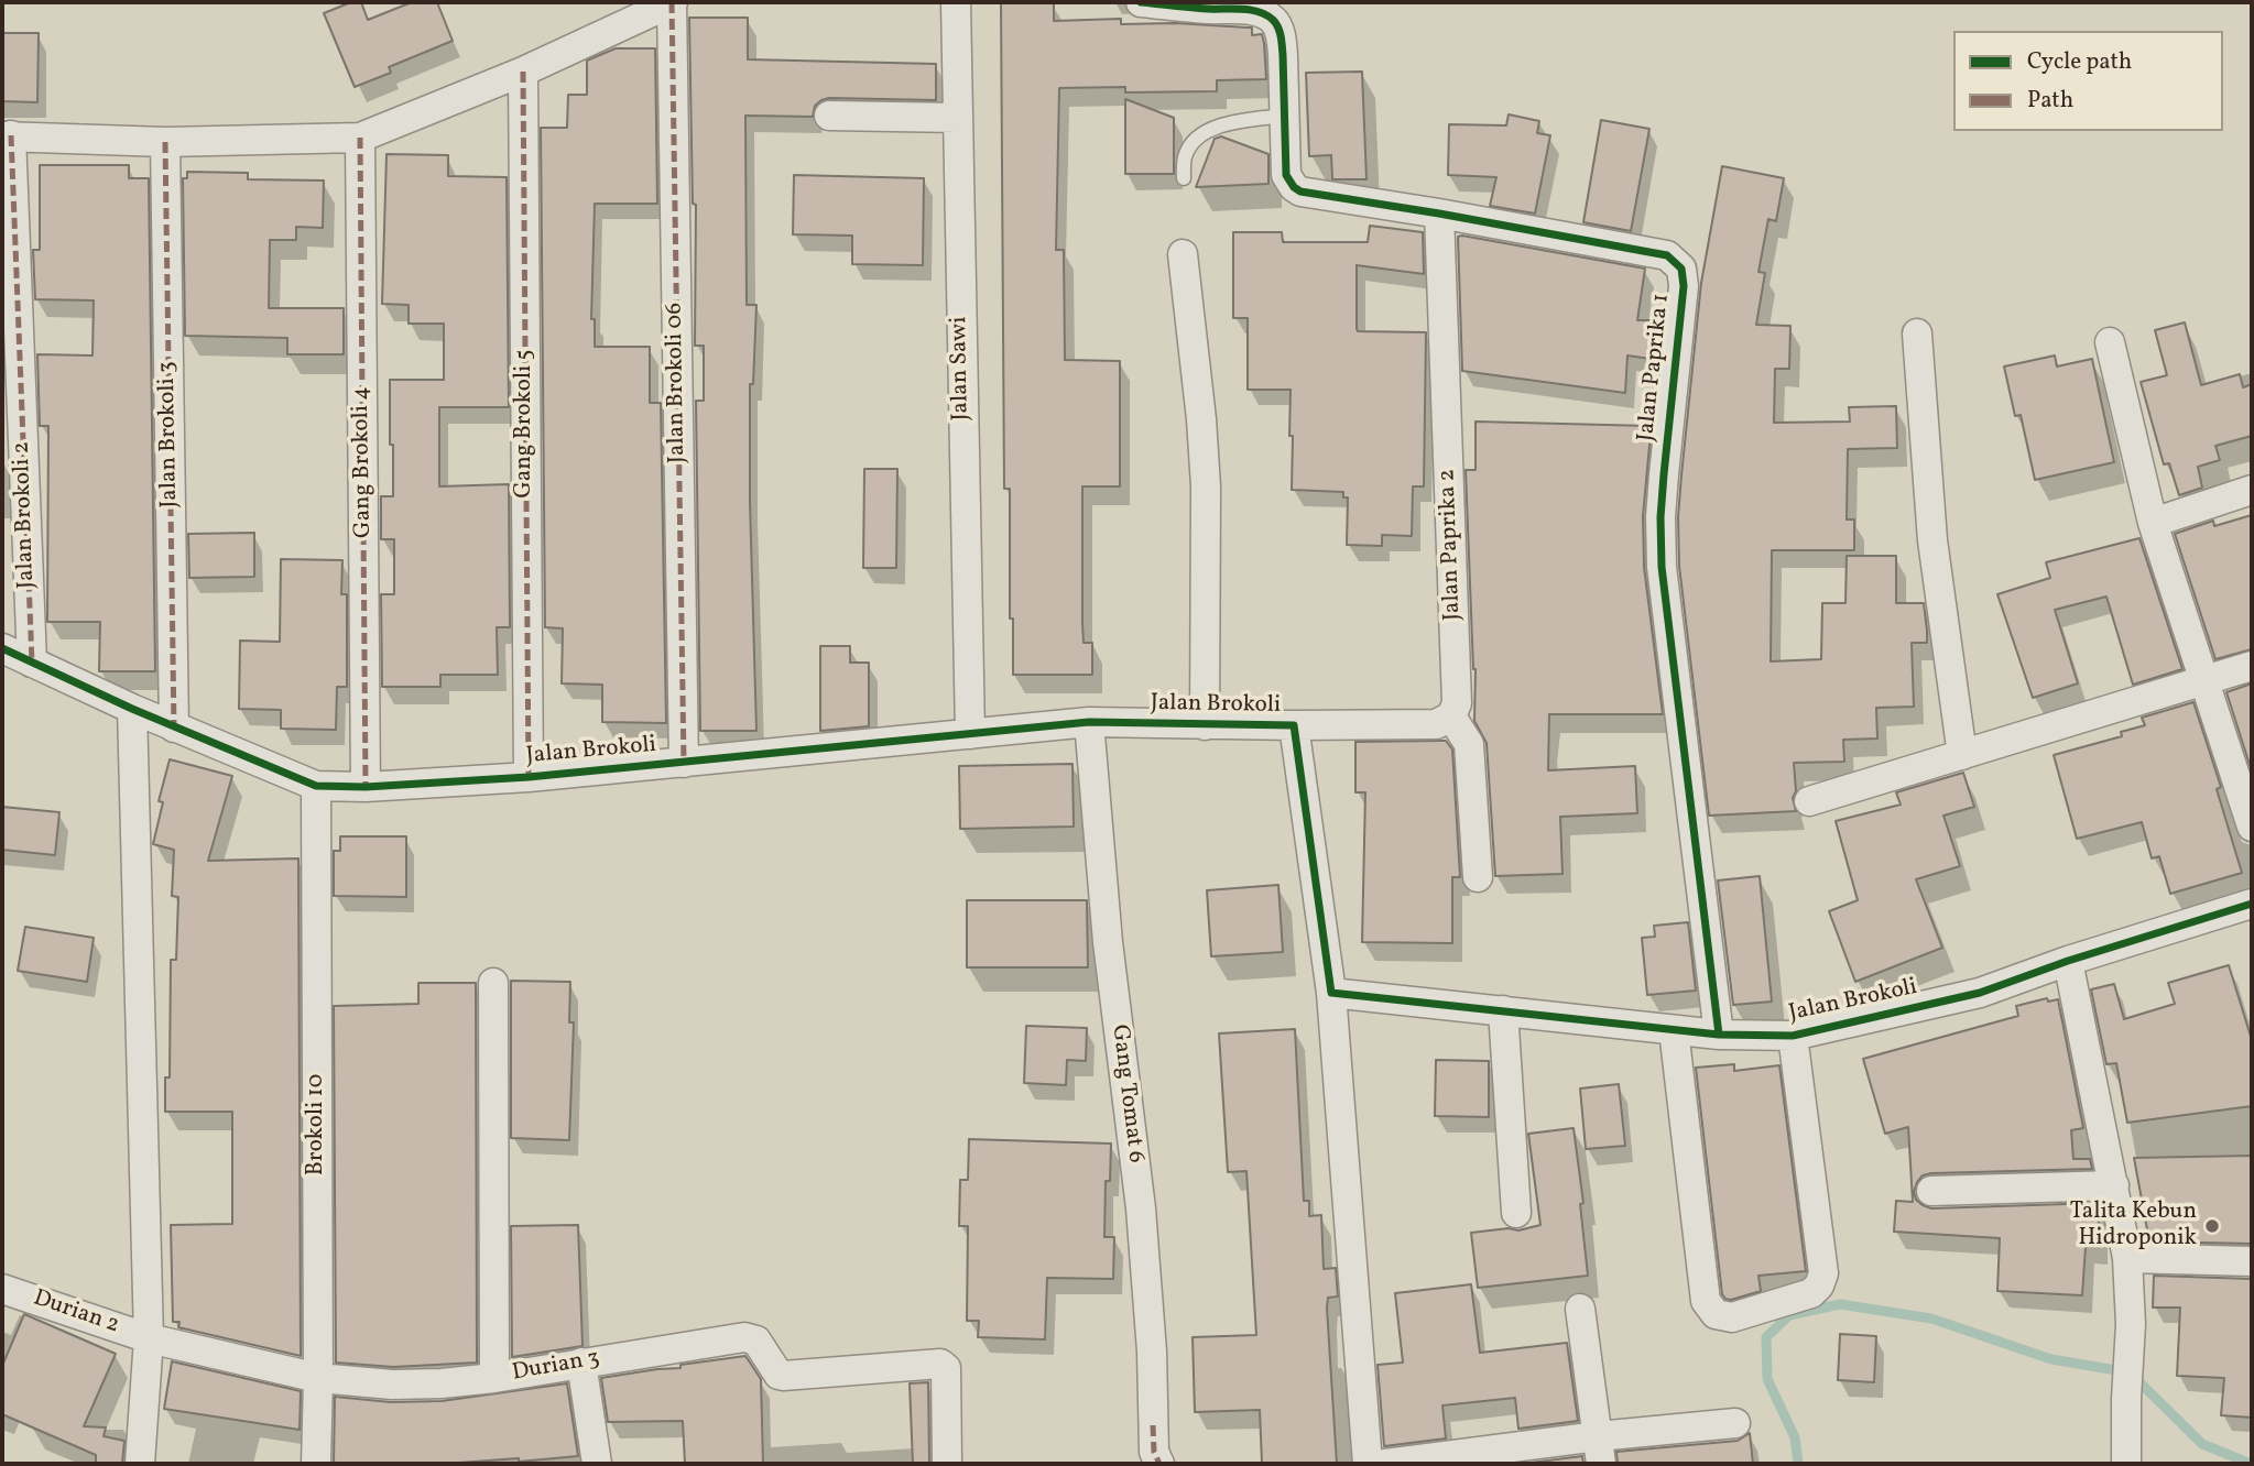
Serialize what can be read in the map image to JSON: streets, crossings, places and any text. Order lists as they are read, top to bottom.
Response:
{
  "streets": {
    "street": [
      "Jalan Paprika 1",
      "Jalan Sawi",
      "Jalan Brokoli 06",
      "Gang Brokoli 5",
      "Jalan Brokoli 3",
      "Gang Brokoli 4",
      "Jalan Brokoli 2",
      "Jalan Paprika 2",
      "Jalan Brokoli",
      "Gang Tomat 6",
      "Brokoli 10",
      "Durian 2",
      "Durian 3"
    ]
  },
  "crossings": [
    ["Jalan Paprika 1", "Jalan Paprika 2"],
    ["Jalan Paprika 1", "Jalan Brokoli"],
    ["Jalan Sawi", "Jalan Brokoli"],
    ["Jalan Brokoli 06", "Jalan Brokoli"],
    ["Gang Brokoli 5", "Jalan Brokoli"],
    ["Jalan Brokoli 3", "Jalan Brokoli"],
    ["Gang Brokoli 4", "Jalan Brokoli"],
    ["Jalan Brokoli 2", "Jalan Brokoli"],
    ["Jalan Brokoli", "Gang Tomat 6"],
    ["Jalan Brokoli", "Brokoli 10"],
    ["Brokoli 10", "Durian 3"],
    ["Durian 2", "Durian 3"]
  ],
  "places": ["Talita Kebun Hidroponik"],
  "legend": ["Cycle path", "Path"]
}
